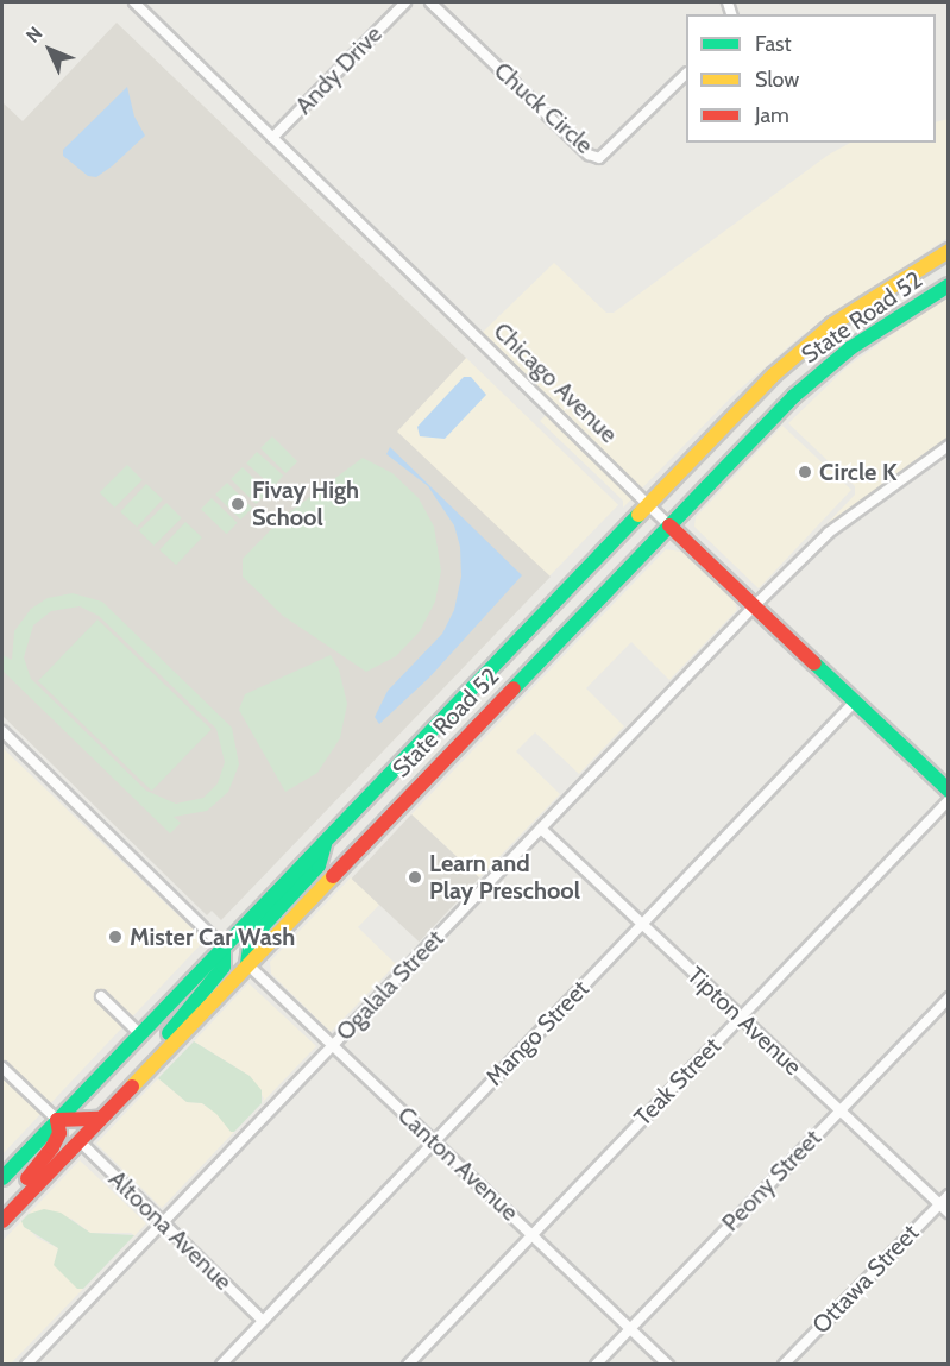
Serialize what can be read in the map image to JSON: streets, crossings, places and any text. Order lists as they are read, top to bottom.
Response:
{
  "streets": {
    "main road": ["State Road 52", "Chicago Avenue"],
    "street": [
      "Andy Drive",
      "Chuck Circle",
      "Ogalala Street",
      "Tipton Avenue",
      "Mango Street",
      "Teak Street",
      "Canton Avenue",
      "Peony Street",
      "Altoona Avenue",
      "Ottawa Street"
    ]
  },
  "crossings": [
    ["Andy Drive", "Chicago Avenue"],
    ["State Road 52", "Chicago Avenue"],
    ["State Road 52", "Canton Avenue"],
    ["State Road 52", "Altoona Avenue"],
    ["Chicago Avenue", "Ogalala Street"],
    ["Chicago Avenue", "Mango Street"],
    ["Ogalala Street", "Tipton Avenue"],
    ["Ogalala Street", "Canton Avenue"],
    ["Ogalala Street", "Altoona Avenue"],
    ["Tipton Avenue", "Mango Street"],
    ["Tipton Avenue", "Teak Street"],
    ["Tipton Avenue", "Peony Street"],
    ["Tipton Avenue", "Ottawa Street"],
    ["Mango Street", "Canton Avenue"],
    ["Mango Street", "Altoona Avenue"],
    ["Teak Street", "Canton Avenue"],
    ["Canton Avenue", "Peony Street"]
  ],
  "places": [
    "Circle K",
    "Fivay High School",
    "Learn and Play Preschool",
    "Mister Car Wash"
  ],
  "legend": ["Fast", "Slow", "Jam"],
  "north": "top left"
}
